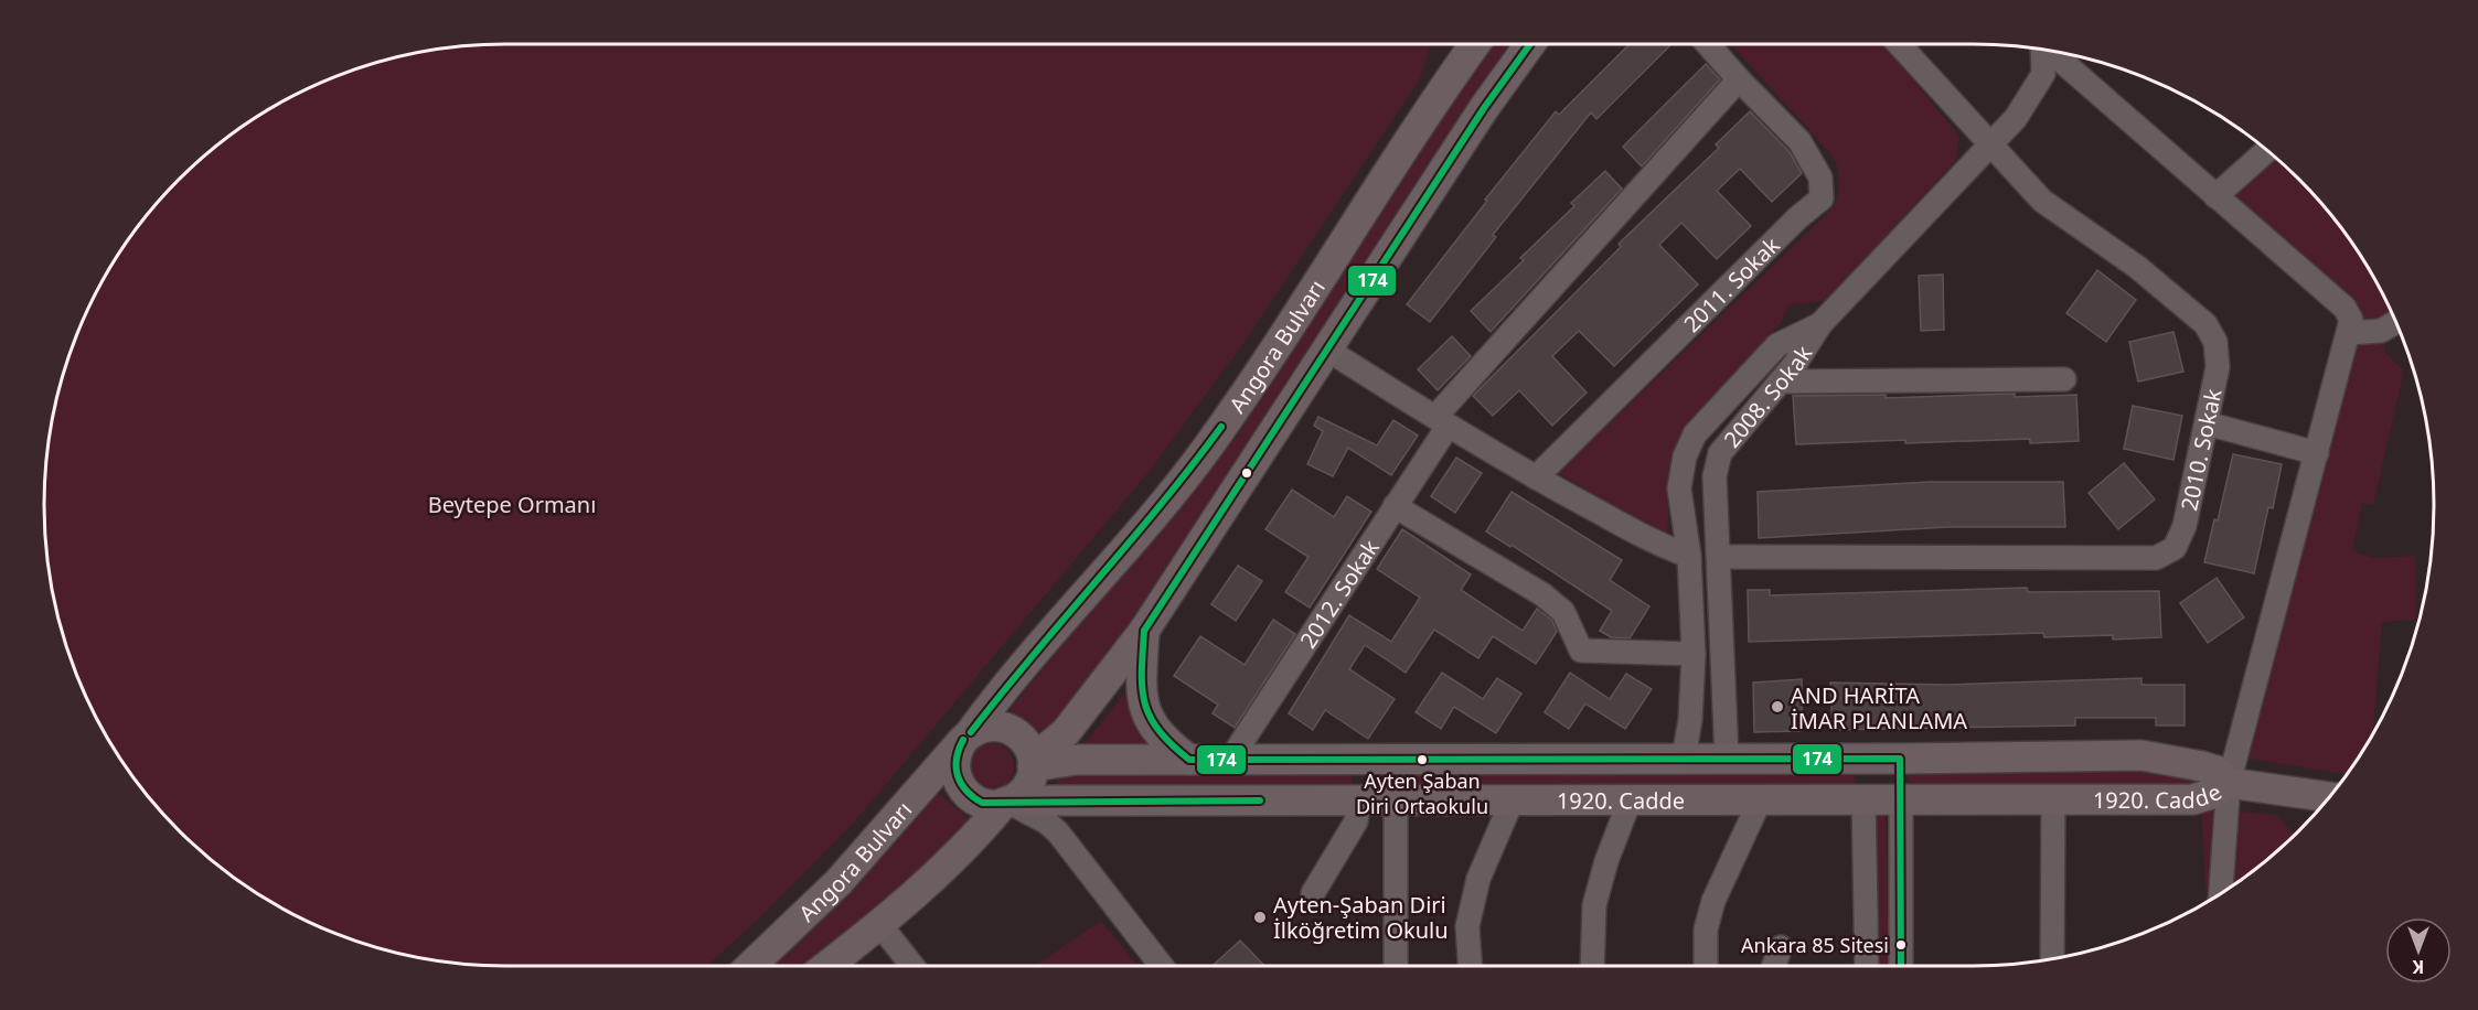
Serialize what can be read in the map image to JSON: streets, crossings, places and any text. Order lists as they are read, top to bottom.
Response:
{
  "streets": {
    "main road": ["Angora Bulvarı", "1920. Cadde"],
    "street": [
      "2011. Sokak",
      "2008. Sokak",
      "2010. Sokak",
      "2012. Sokak"
    ]
  },
  "crossings": [
    ["2011. Sokak", "2012. Sokak"],
    ["Angora Bulvarı", "1920. Cadde"],
    ["2008. Sokak", "2010. Sokak"],
    ["2008. Sokak", "1920. Cadde"],
    ["2012. Sokak", "1920. Cadde"]
  ],
  "parks": ["Beytepe Ormanı"],
  "places": [
    "AND HARİTA İMAR PLANLAMA",
    "Ayten Şaban Diri Ortaokulu",
    "Ayten-Şaban Diri İlköğretim Okulu",
    "Ankara 85 Sitesi"
  ],
  "lines": ["transit line 174"],
  "north": "bottom"
}
